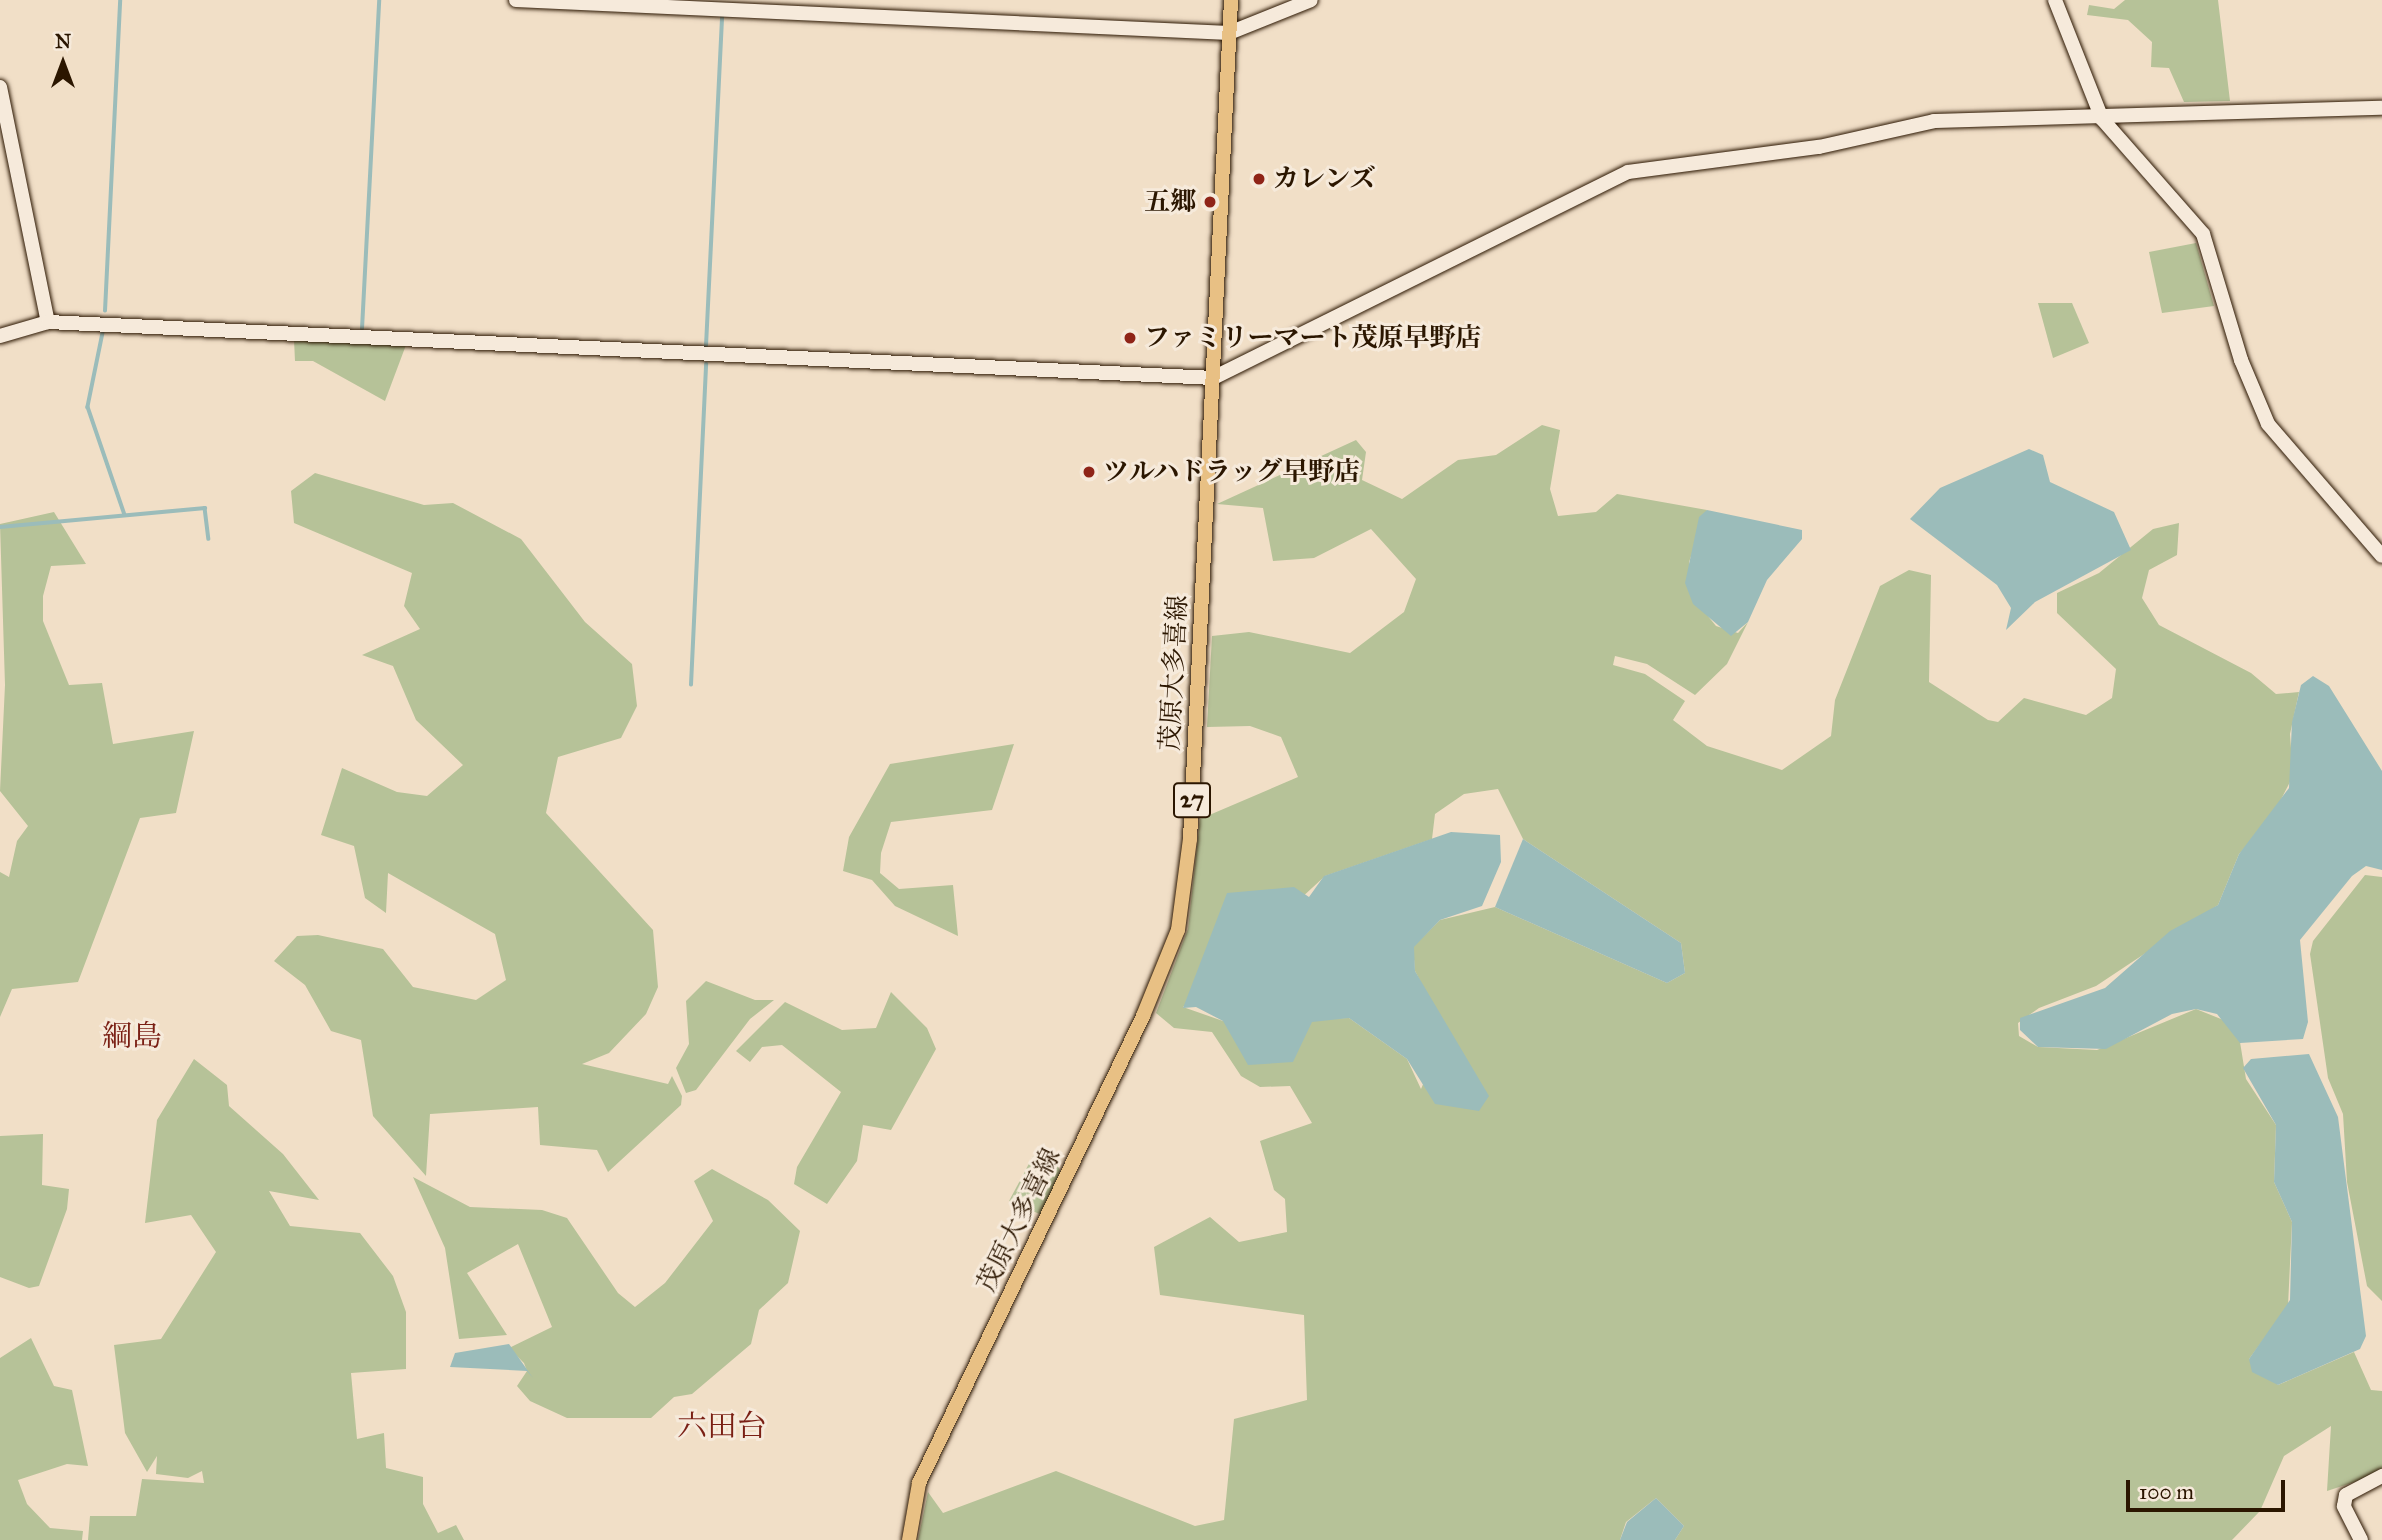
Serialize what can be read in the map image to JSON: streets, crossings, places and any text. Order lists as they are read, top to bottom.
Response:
{
  "streets": {
    "main road": ["茂原大多喜線", "27"]
  },
  "districts": ["綱島", "六田台"],
  "places": [
    "カレンズ",
    "五郷",
    "ファミリーマート茂原早野店",
    "ツルハドラッグ早野店"
  ],
  "scale_bar": "100 m",
  "north": "top"
}
